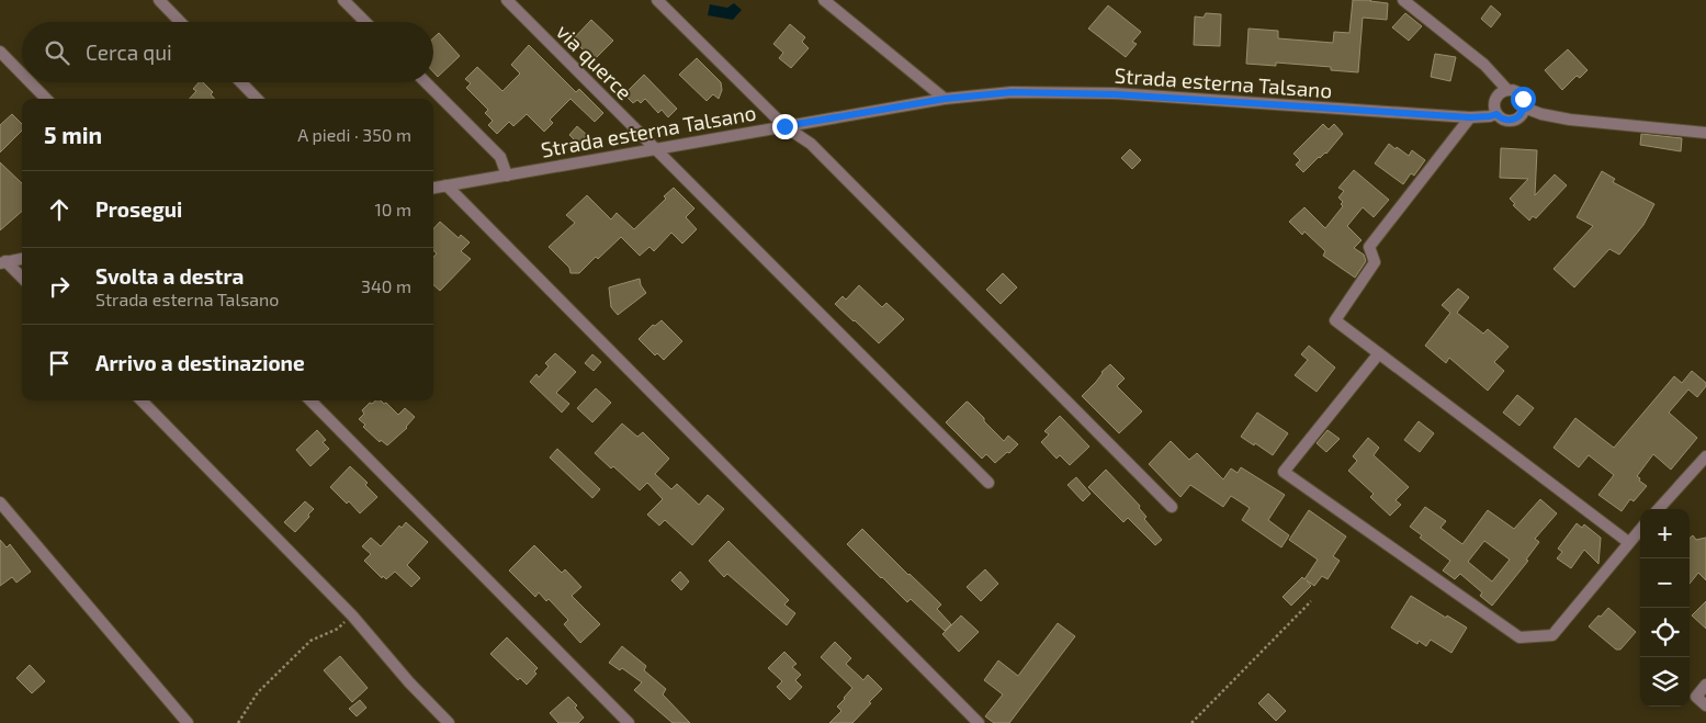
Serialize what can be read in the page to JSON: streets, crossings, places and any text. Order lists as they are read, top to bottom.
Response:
{
  "streets": {
    "street": ["via querce", "Strada esterna Talsano"]
  },
  "crossings": [
    ["via querce", "Strada esterna Talsano"]
  ],
  "page": {
    "search": "Cerca qui",
    "heading": ["5 min", "A piedi · 350 m"],
    "list": [
      ["Prosegui", "10 m"],
      ["Svolta a destra", "Strada esterna Talsano", "340 m"],
      "Arrivo a destinazione"
    ],
    "map_buttons": ["+", "−"]
  }
}
